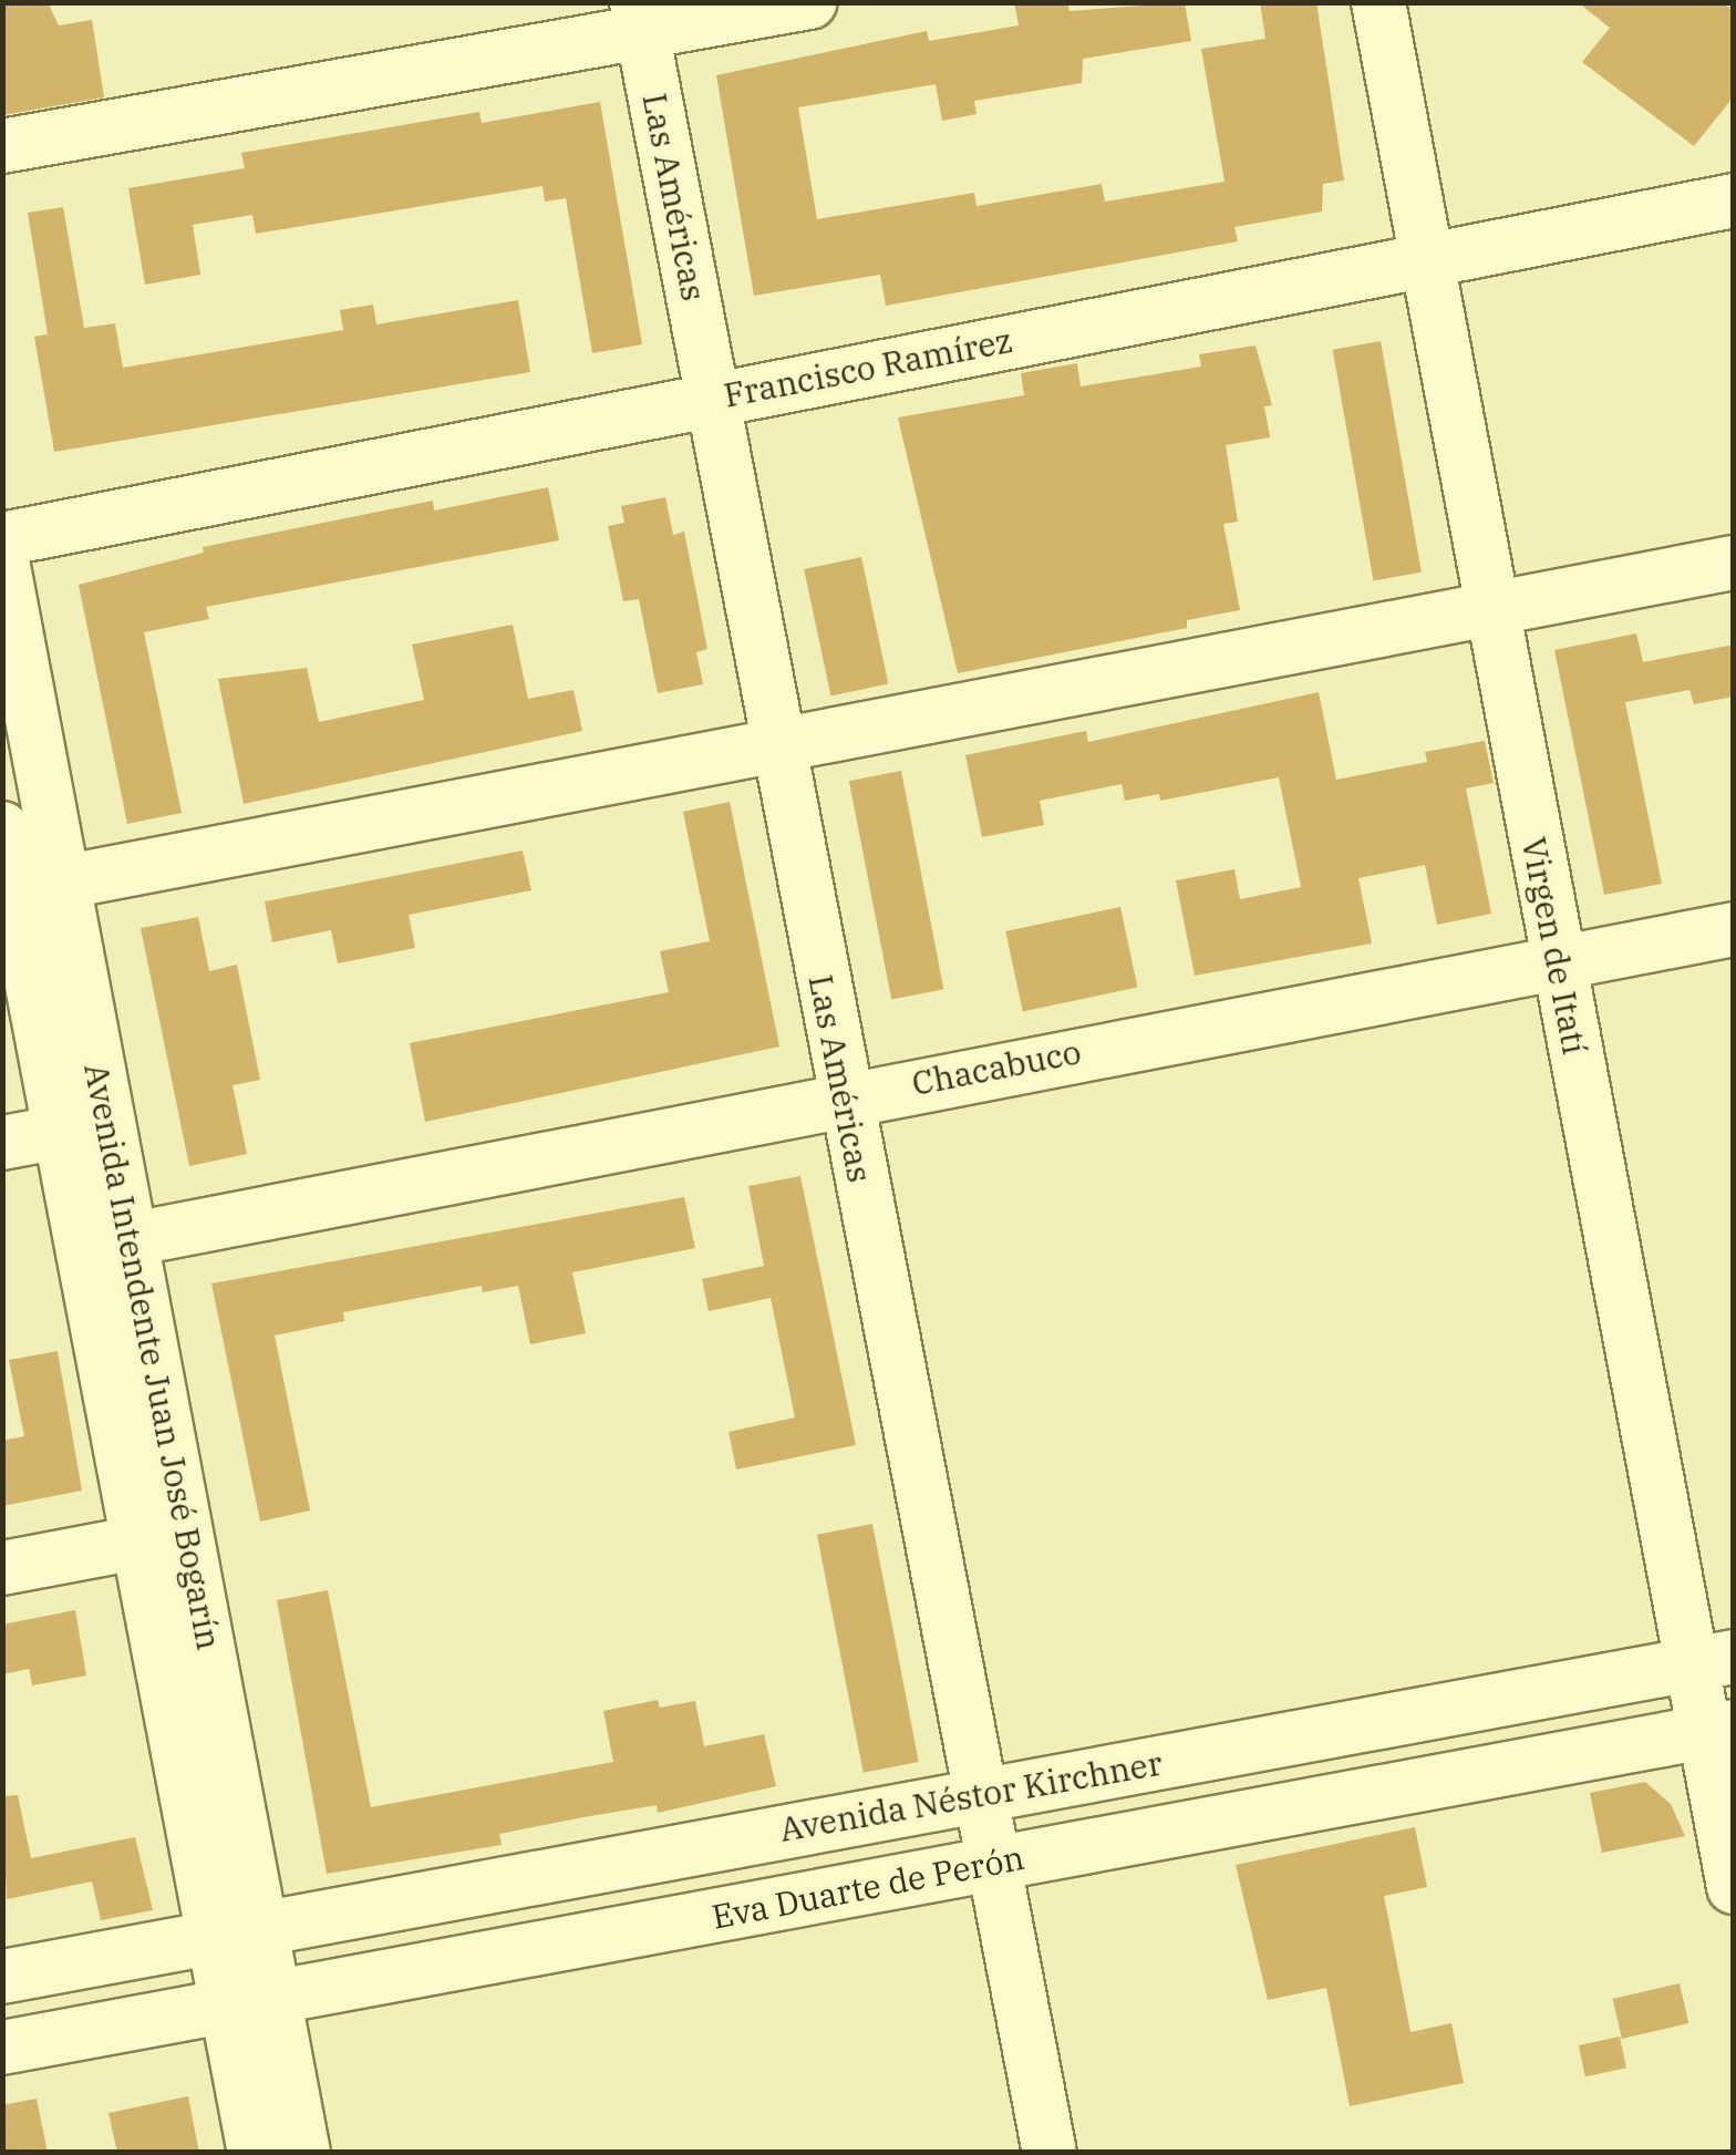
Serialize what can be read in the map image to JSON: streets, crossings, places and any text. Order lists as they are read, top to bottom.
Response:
{
  "streets": {
    "street": [
      "Las Américas",
      "Francisco Ramírez",
      "Virgen de Itatí",
      "Chacabuco",
      "Avenida Intendente Juan José Bogarín",
      "Avenida Néstor Kirchner",
      "Eva Duarte de Perón"
    ]
  },
  "crossings": [
    ["Las Américas", "Francisco Ramírez"],
    ["Las Américas", "Chacabuco"],
    ["Las Américas", "Avenida Néstor Kirchner"],
    ["Las Américas", "Eva Duarte de Perón"],
    ["Francisco Ramírez", "Virgen de Itatí"],
    ["Virgen de Itatí", "Chacabuco"],
    ["Virgen de Itatí", "Avenida Néstor Kirchner"],
    ["Virgen de Itatí", "Eva Duarte de Perón"],
    ["Chacabuco", "Avenida Intendente Juan José Bogarín"],
    ["Avenida Intendente Juan José Bogarín", "Avenida Néstor Kirchner"],
    ["Avenida Intendente Juan José Bogarín", "Eva Duarte de Perón"]
  ]
}
